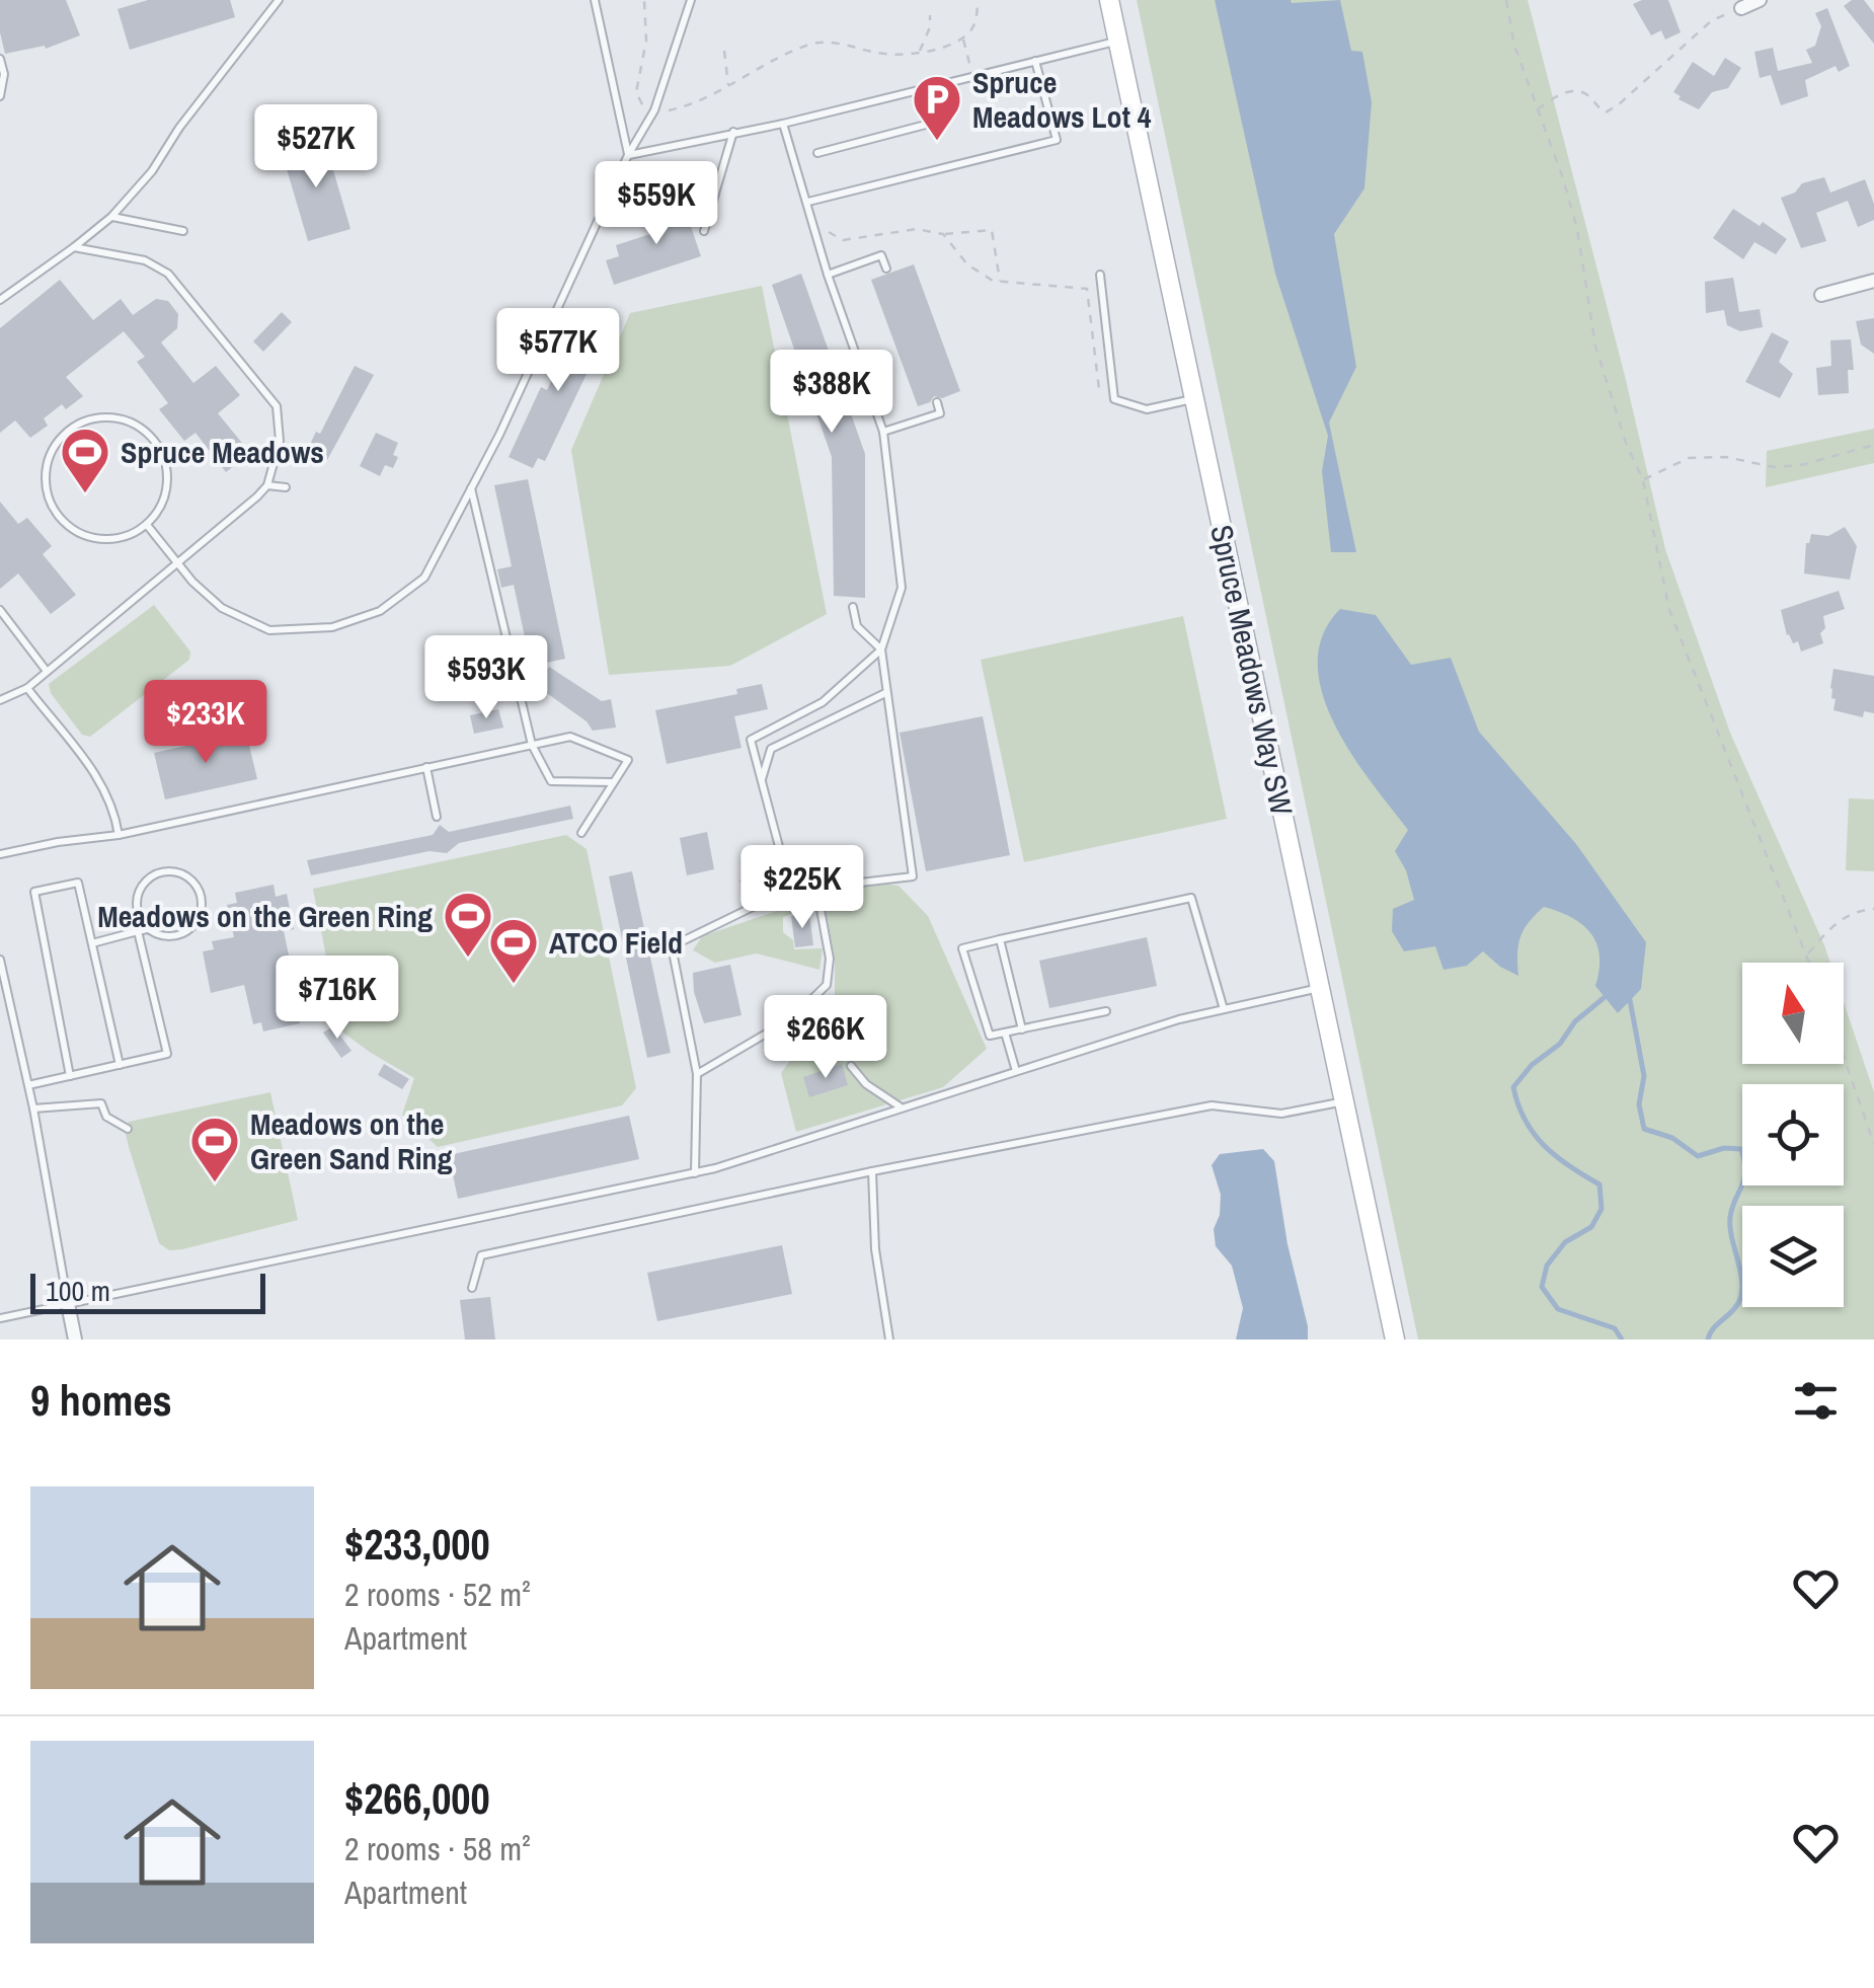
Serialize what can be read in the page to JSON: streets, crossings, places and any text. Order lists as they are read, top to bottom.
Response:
{
  "streets": {
    "main road": ["Spruce Meadows Way SW"]
  },
  "places": {
    "parking": ["Spruce Meadows Lot 4"],
    "sports": [
      "Spruce Meadows",
      "Meadows on the Green Ring",
      "ATCO Field",
      "Meadows on the Green Sand Ring"
    ]
  },
  "scale_bar": "100 m",
  "north": "top",
  "page": {
    "price": [
      "$527K",
      "$559K",
      "$577K",
      "$388K",
      "$593K",
      "$233K",
      "$225K",
      "$716K",
      "$266K"
    ],
    "scale": "100 m",
    "heading": "9 homes",
    "list": [
      {
        "name": "$233,000",
        "note": "2 rooms · 52 m² · Apartment"
      },
      {
        "name": "$266,000",
        "note": "2 rooms · 58 m² · Apartment"
      }
    ]
  }
}
